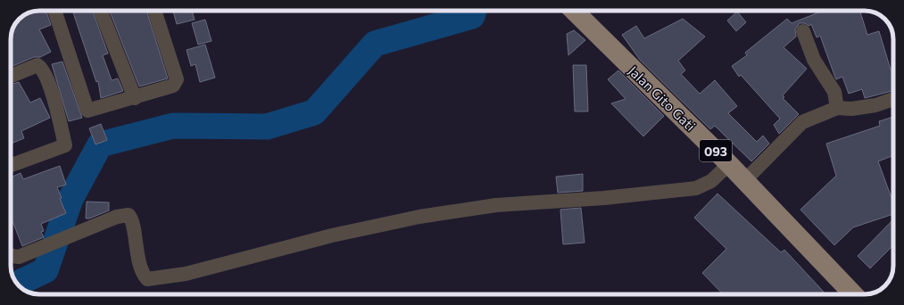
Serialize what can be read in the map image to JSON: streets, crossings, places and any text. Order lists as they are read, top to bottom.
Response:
{
  "streets": {
    "main road": ["Jalan Gito Gati", "093"]
  }
}
